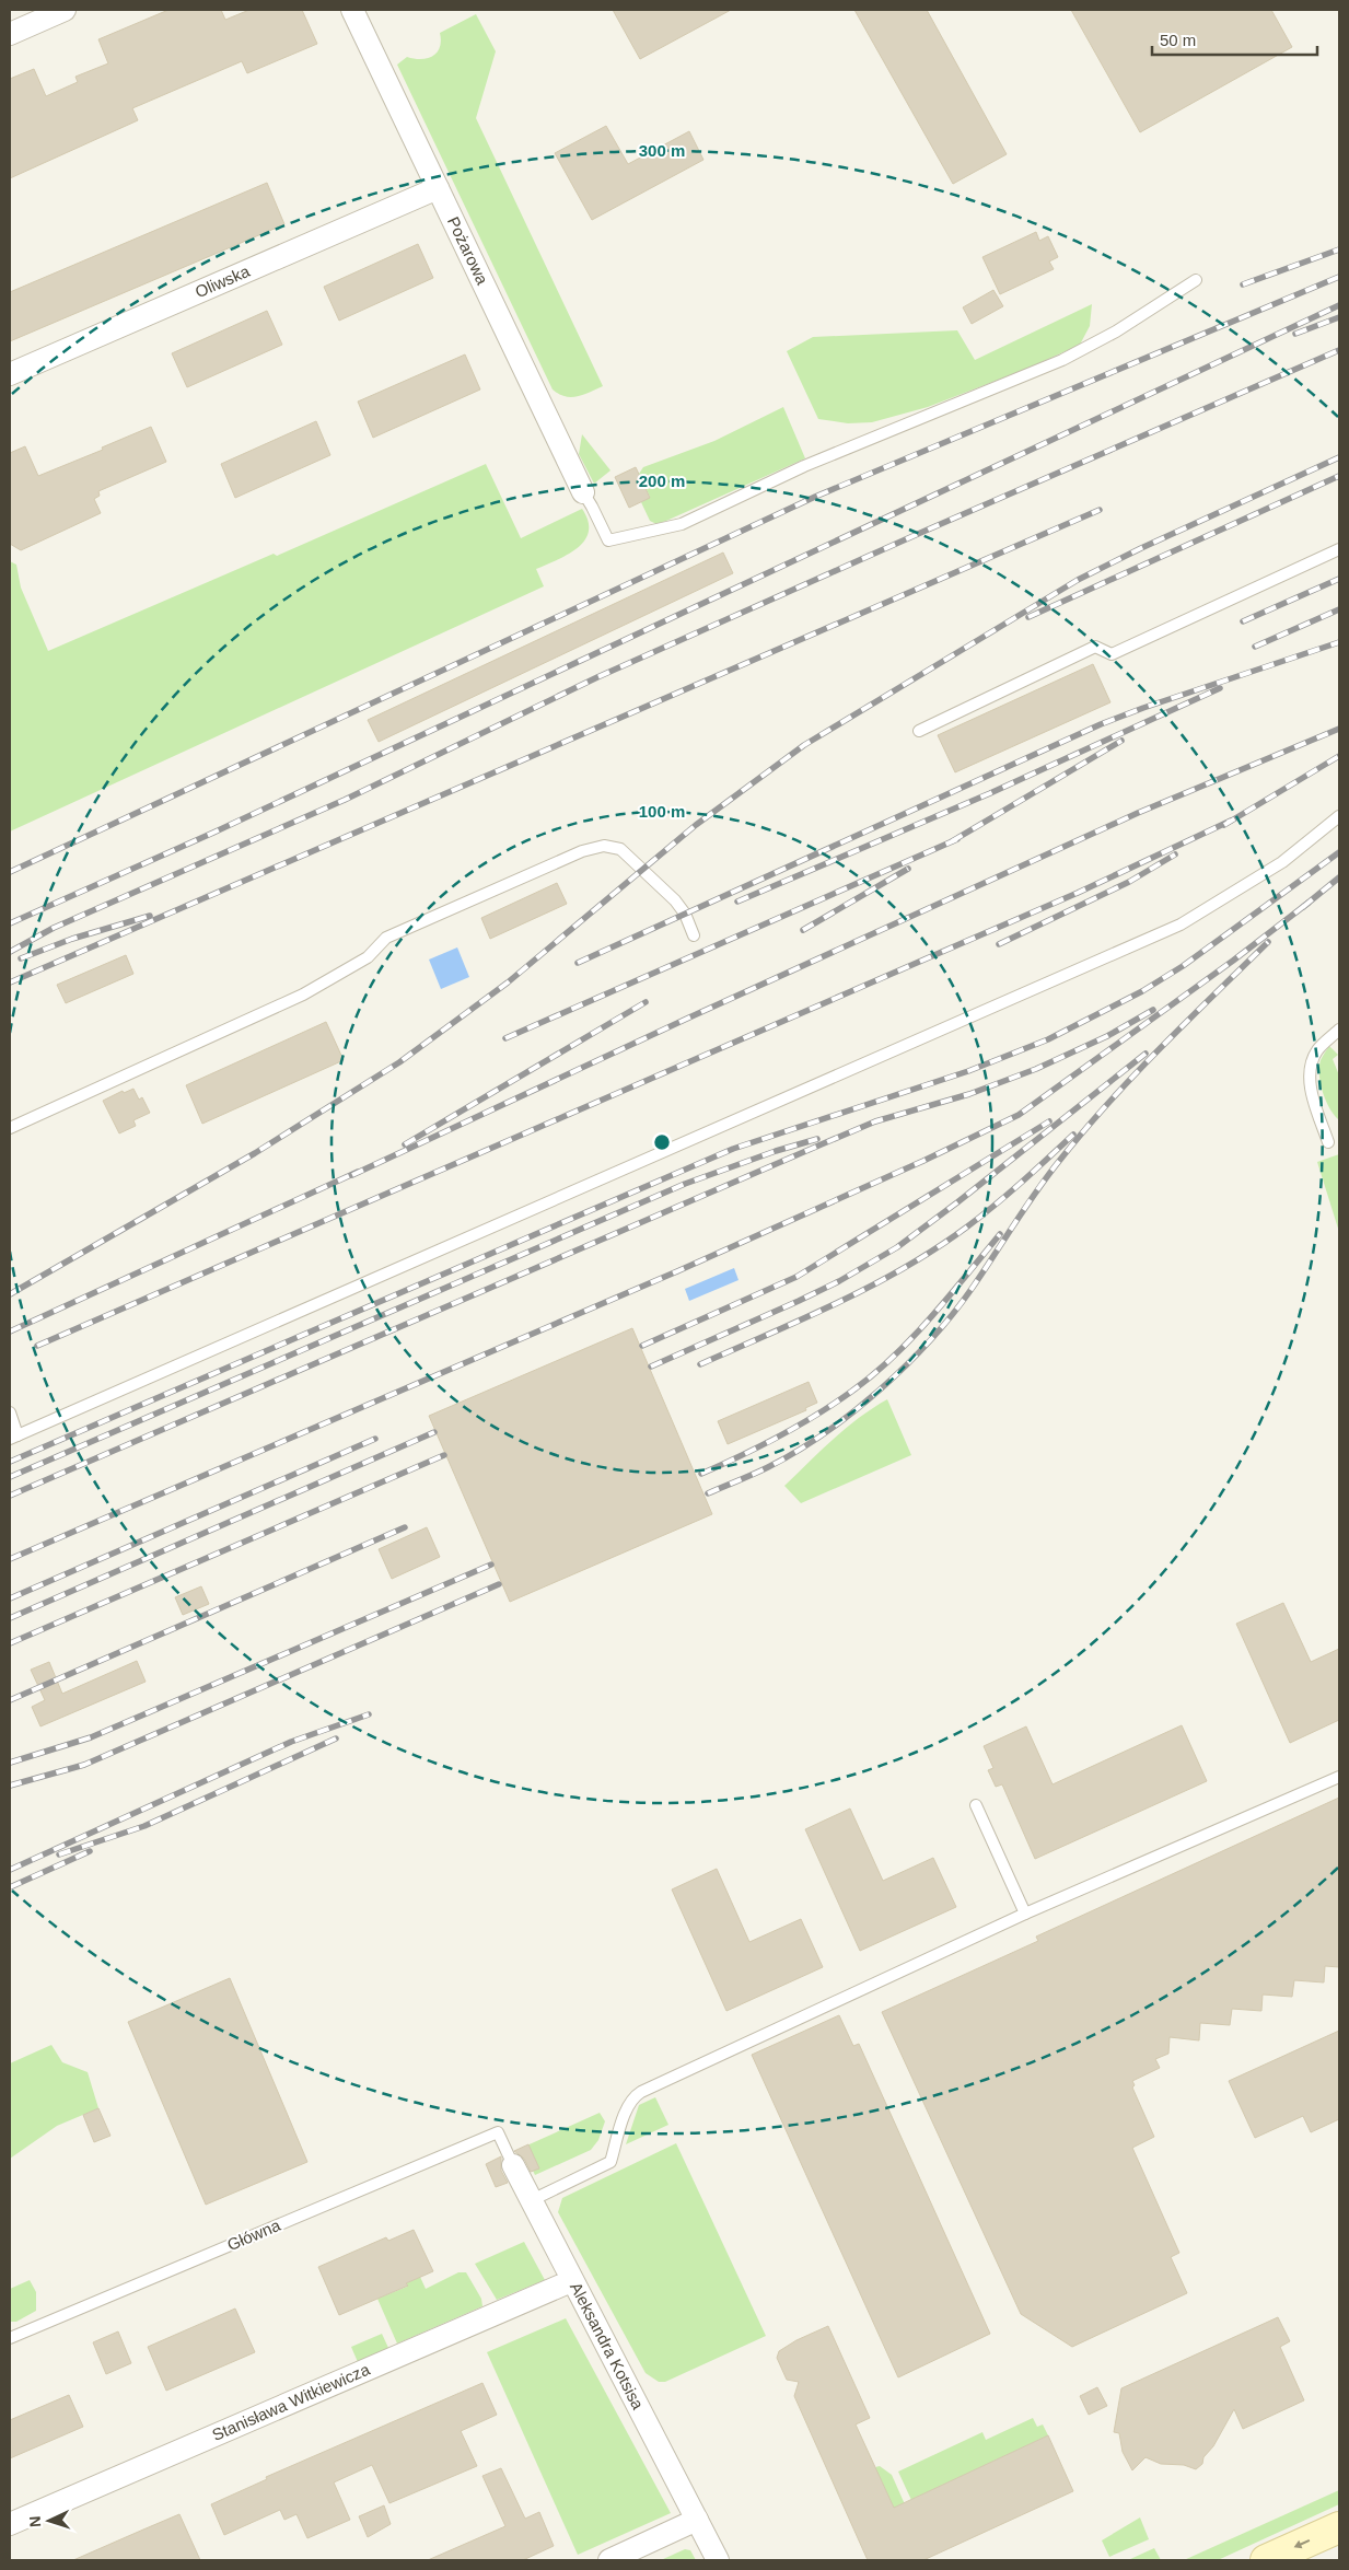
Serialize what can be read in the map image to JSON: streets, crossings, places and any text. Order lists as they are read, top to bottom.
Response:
{
  "streets": {
    "street": [
      "Pożarowa",
      "Oliwska",
      "Aleksandra Kotsisa",
      "Stanisława Witkiewicza"
    ],
    "lane": ["Główna"]
  },
  "crossings": [
    ["Pożarowa", "Oliwska"],
    ["Główna", "Aleksandra Kotsisa"],
    ["Aleksandra Kotsisa", "Stanisława Witkiewicza"]
  ],
  "scale_bar": "50 m",
  "north": "left",
  "rings": ["300 m", "200 m", "100 m"]
}
